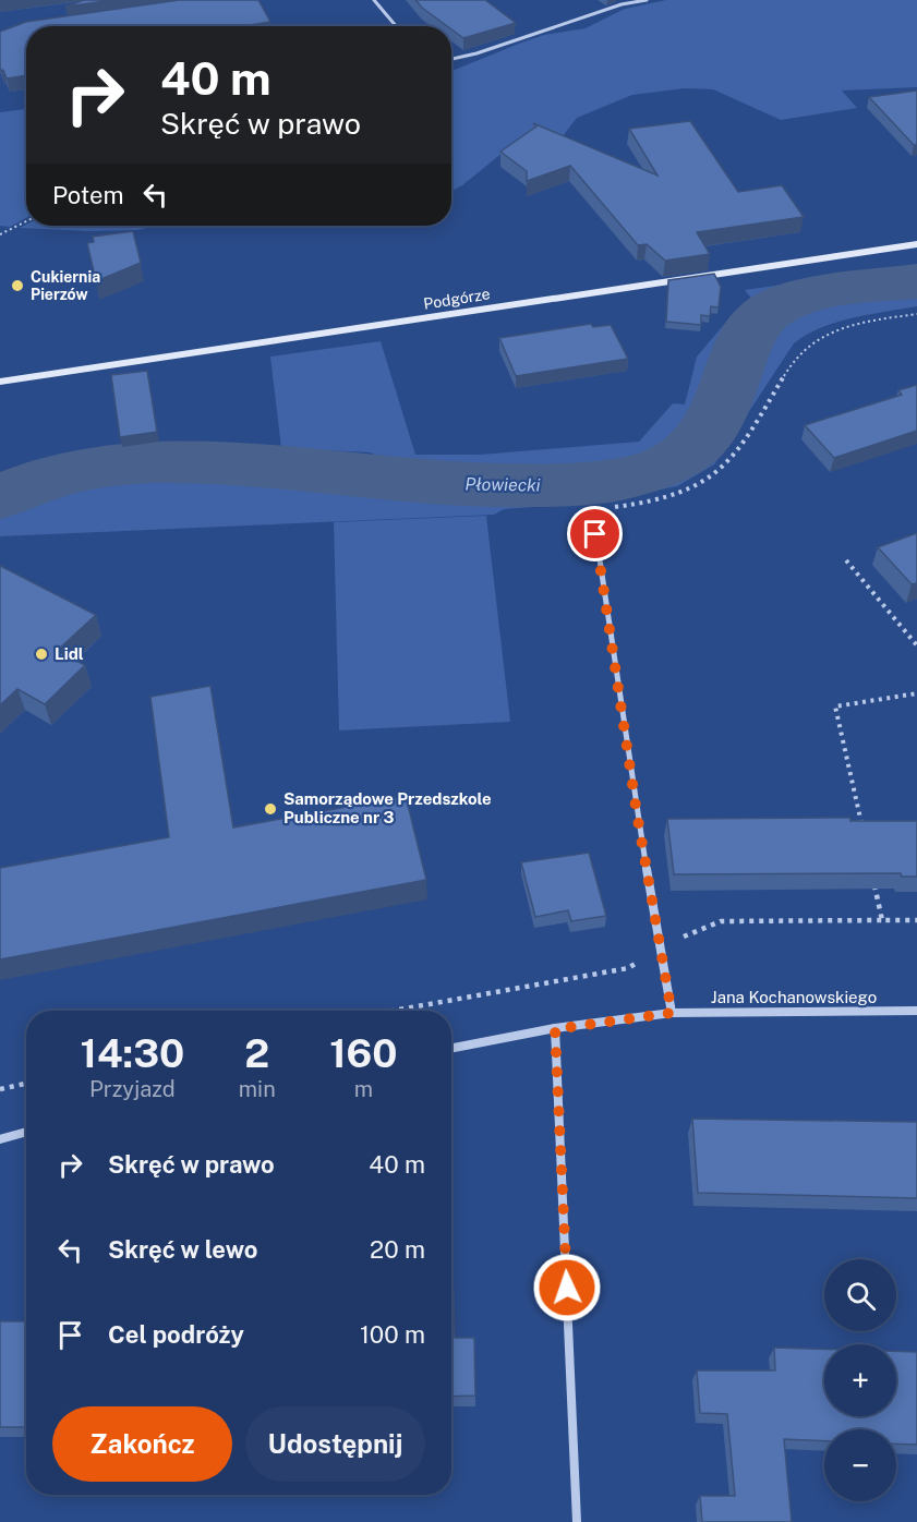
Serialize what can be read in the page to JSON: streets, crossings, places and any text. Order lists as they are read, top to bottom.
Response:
{
  "streets": {
    "street": ["Podgórze", "Jana Kochanowskiego"]
  },
  "water": ["Płowiecki"],
  "places": ["Cukiernia Pierzów", "Lidl", "Samorządowe Przedszkole Publiczne nr 3"],
  "page": {
    "turn": ["40 m", "Skręć w prawo"],
    "then": "Potem",
    "eta": [
      "14:30",
      "Przyjazd",
      "2",
      "min",
      "160",
      "m"
    ],
    "list": [
      {
        "name": "Skręć w prawo",
        "value": "40 m"
      },
      {
        "name": "Skręć w lewo",
        "value": "20 m"
      },
      {
        "name": "Cel podróży",
        "value": "100 m"
      }
    ],
    "map_buttons": ["+", "−"],
    "buttons": ["Zakończ", "Udostępnij"]
  }
}
